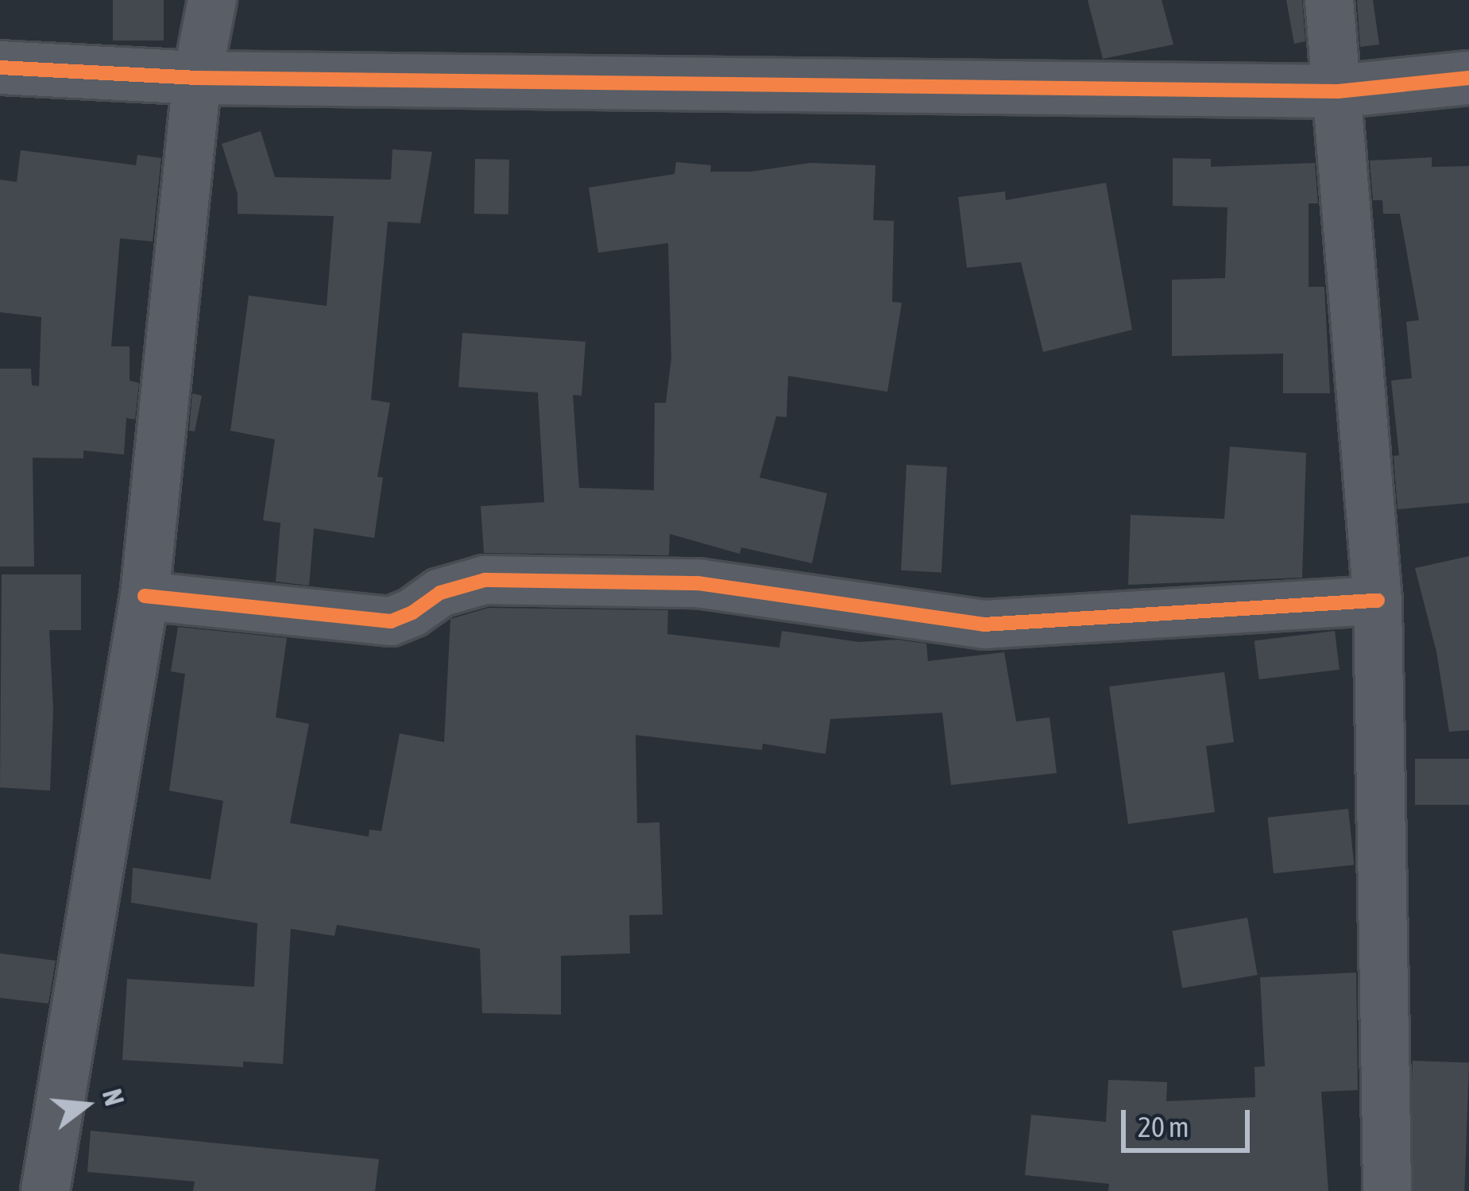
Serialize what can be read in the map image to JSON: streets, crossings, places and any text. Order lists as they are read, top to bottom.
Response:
{
  "scale_bar": "20 m",
  "north": "right"
}
